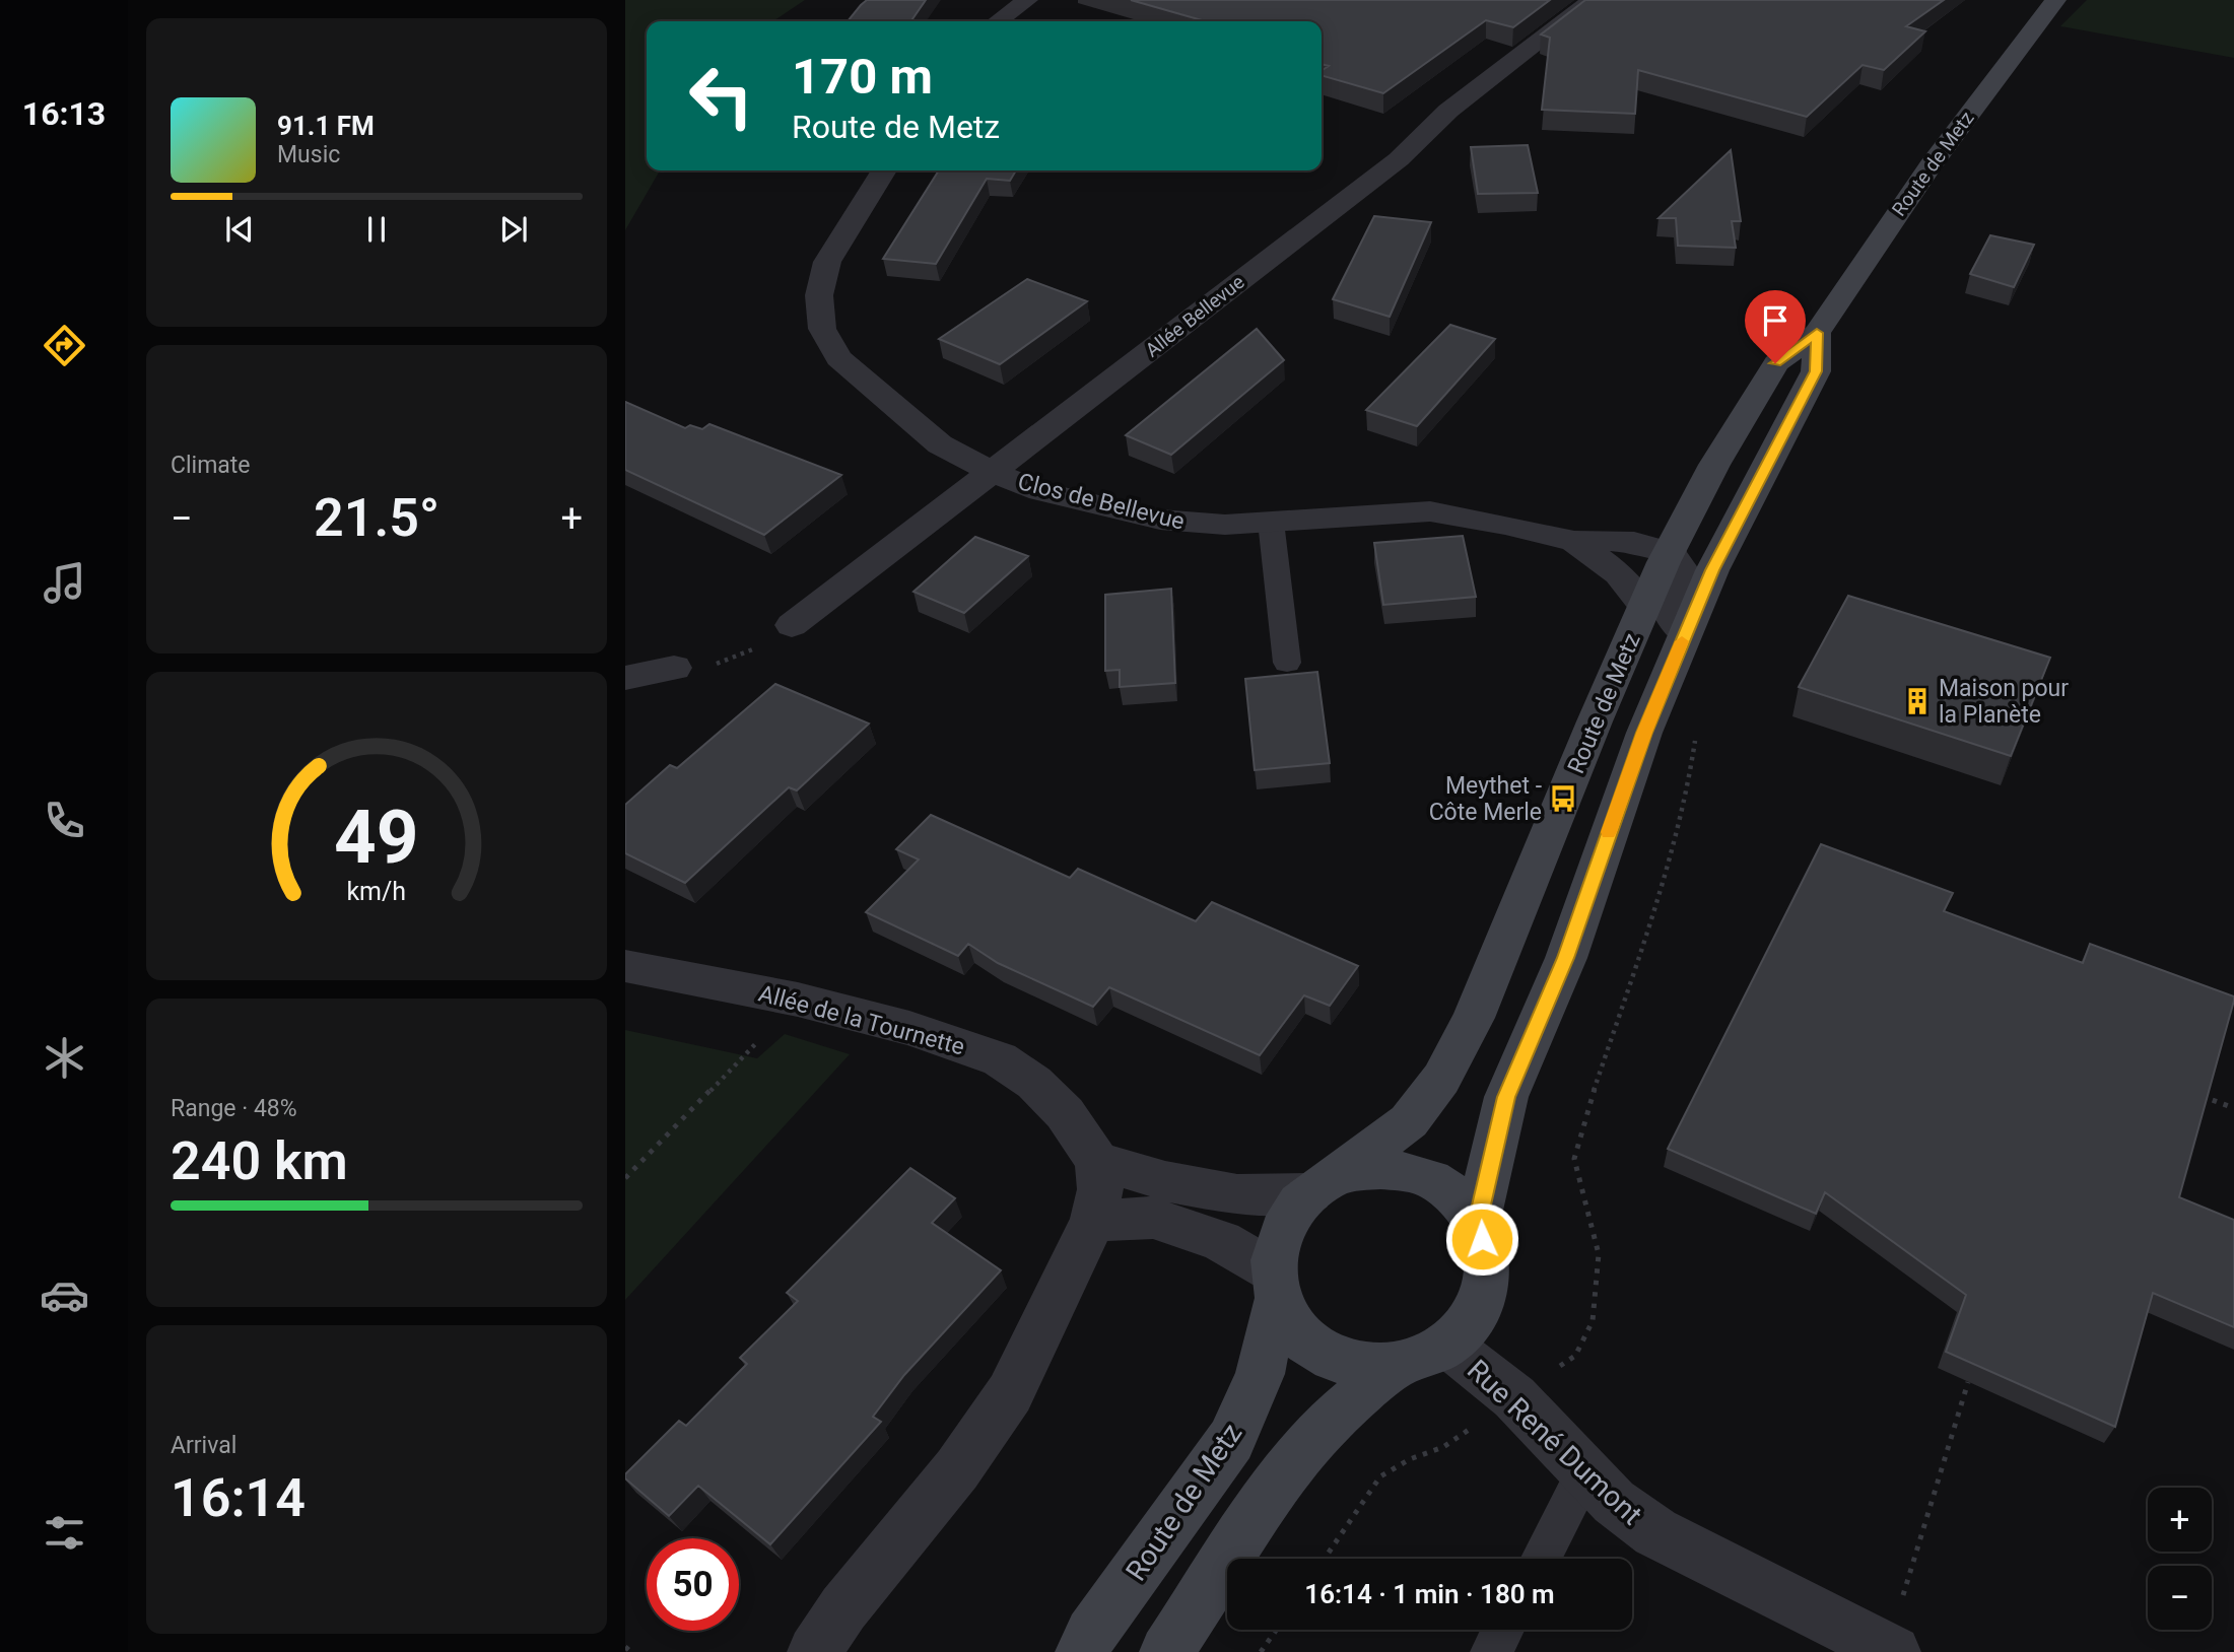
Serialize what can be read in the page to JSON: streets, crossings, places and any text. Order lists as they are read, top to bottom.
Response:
{
  "streets": {
    "main road": ["Route de Metz"],
    "street": [
      "Allée Bellevue",
      "Clos de Bellevue",
      "Allée de la Tournette",
      "Rue René Dumont"
    ]
  },
  "crossings": [
    ["Route de Metz", "Clos de Bellevue"],
    ["Route de Metz", "Rue René Dumont"],
    ["Allée Bellevue", "Clos de Bellevue"]
  ],
  "places": {
    "building": ["Maison pour la Planète"],
    "bus stop": ["Meythet - Côte Merle"]
  },
  "page": {
    "tabs": "16:13",
    "turn": ["170 m", "Route de Metz"],
    "song": ["91.1 FM", "Music"],
    "tile": [
      "Climate",
      ["Range · 48%", "240 km"],
      ["Arrival", "16:14"]
    ],
    "heat": ["−", "21.5°", "+"],
    "map_buttons": ["+", "−"],
    "limit": "50",
    "trip": "16:14 · 1 min · 180 m",
    "gauge": ["49", "km/h"]
  }
}
